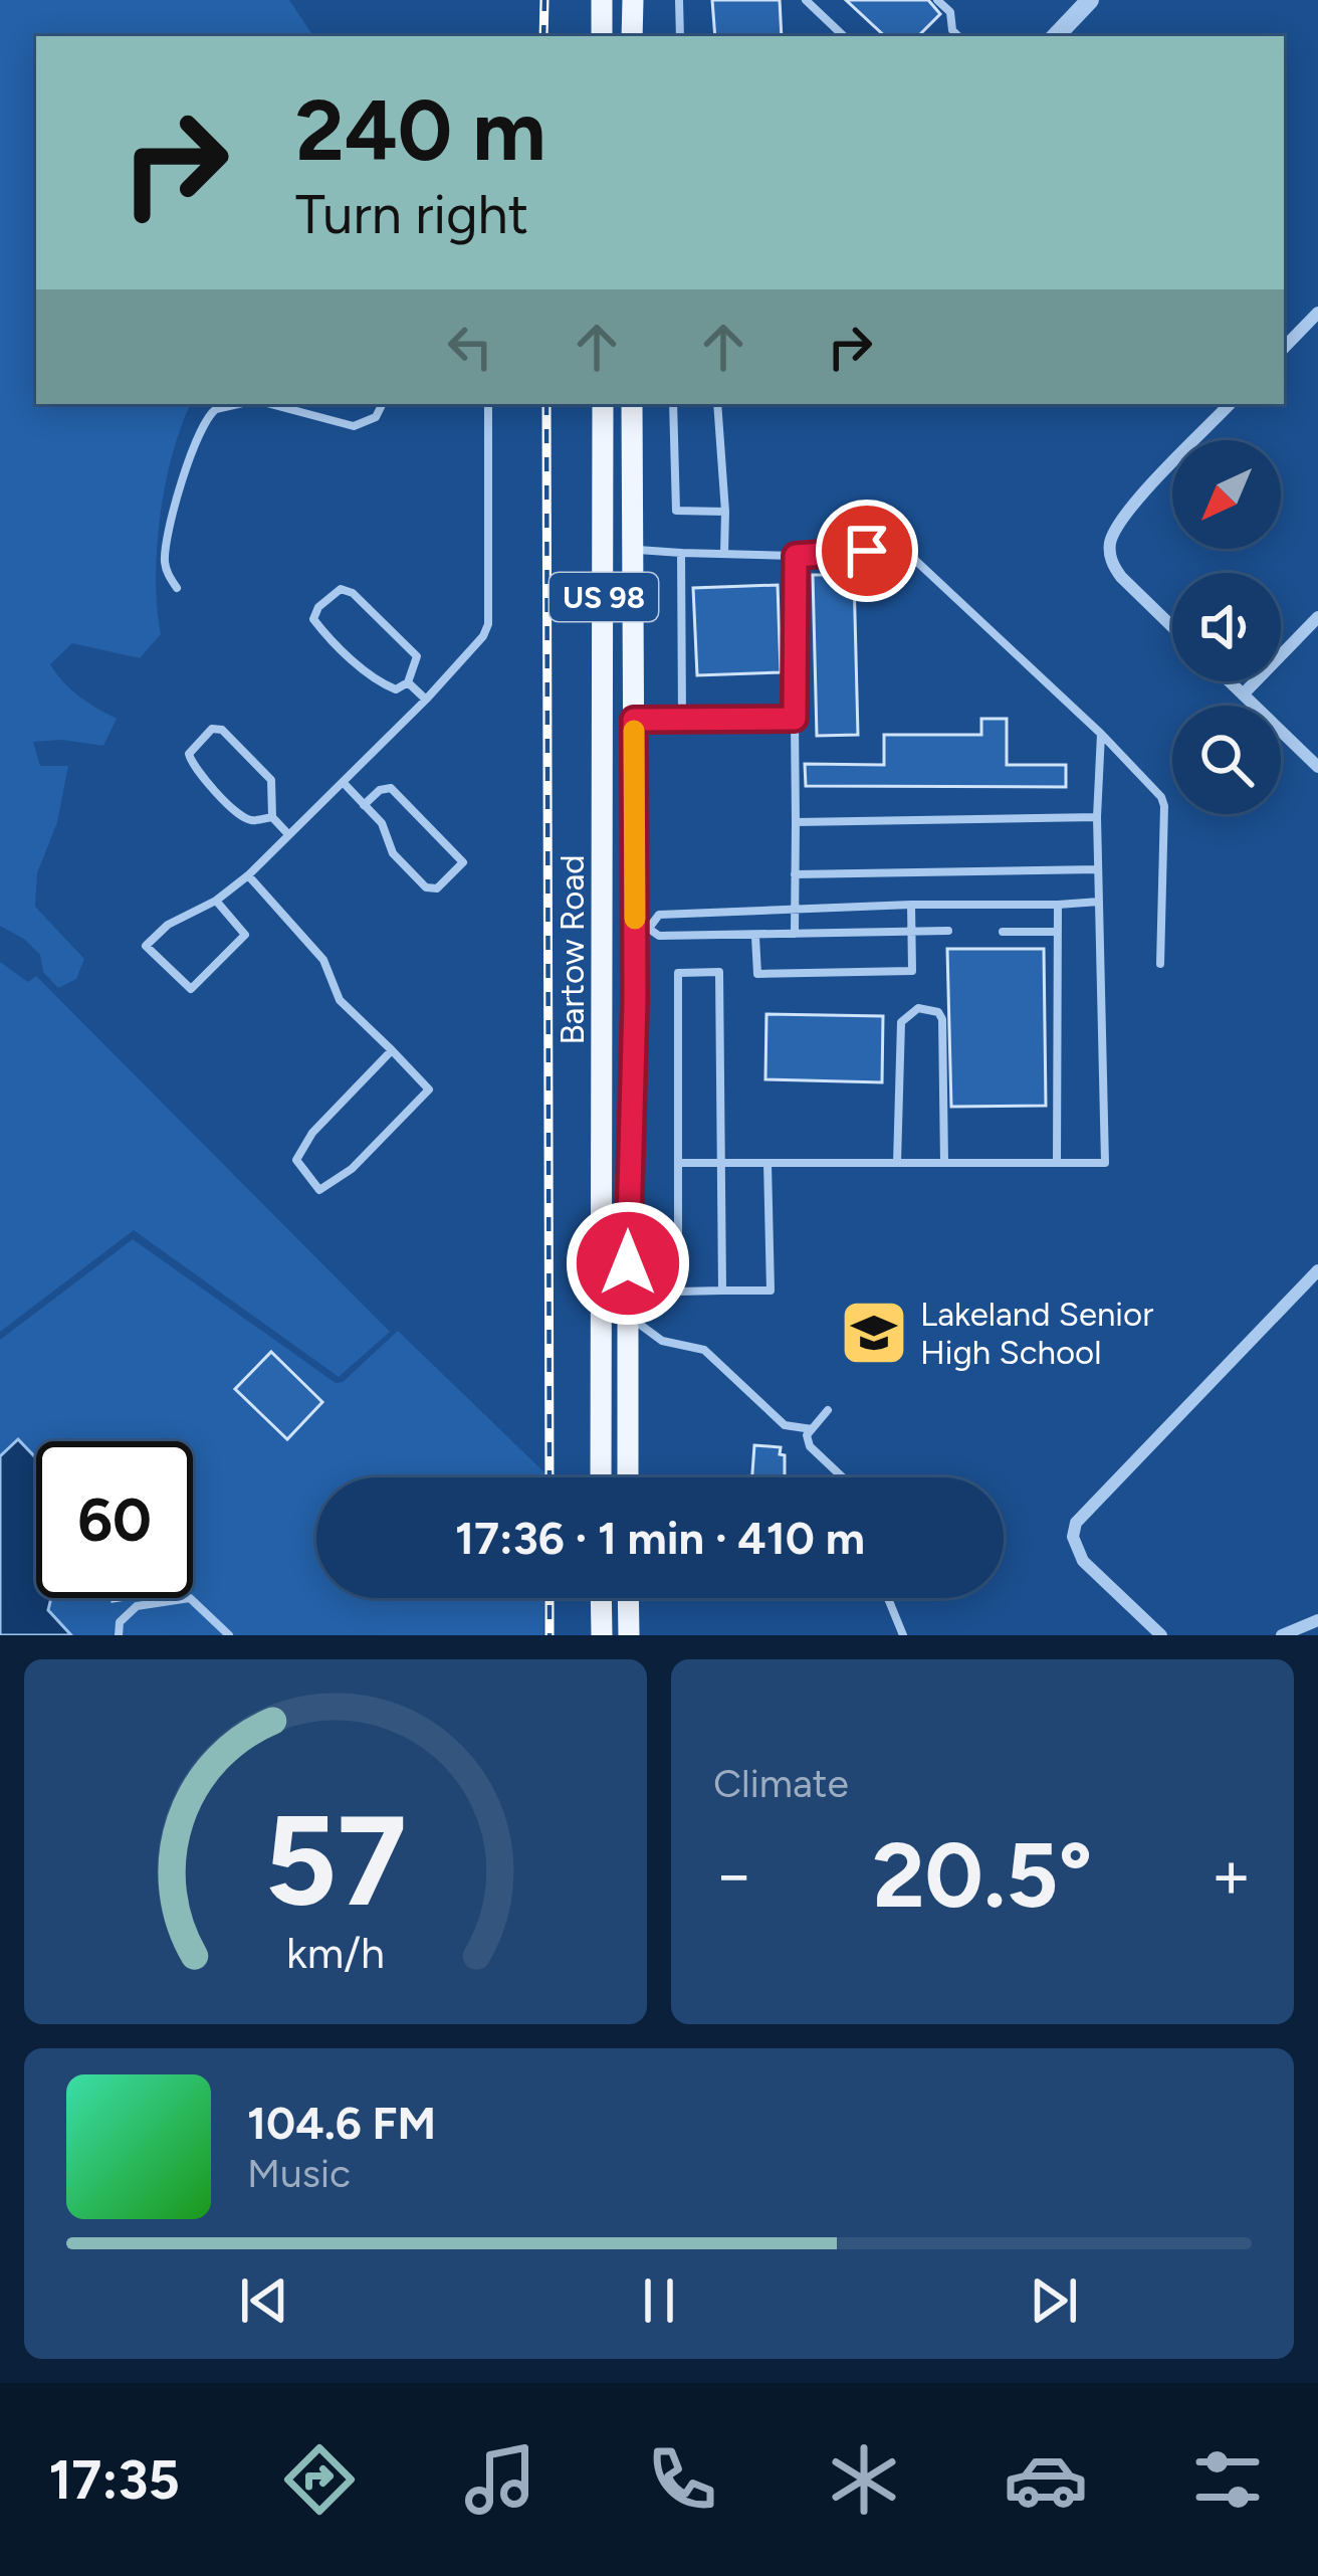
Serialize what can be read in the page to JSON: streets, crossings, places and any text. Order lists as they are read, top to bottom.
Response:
{
  "streets": {
    "main road": ["US 98", "Bartow Road"]
  },
  "places": {
    "school or university": ["Lakeland Senior High School"]
  },
  "north": "bottom left",
  "page": {
    "turn": ["240 m", "Turn right"],
    "limit": "60",
    "trip": "17:36 · 1 min · 410 m",
    "tile": "Climate",
    "heat": ["−", "20.5°", "+"],
    "song": ["104.6 FM", "Music"],
    "tabs": "17:35",
    "gauge": ["57", "km/h"]
  }
}
